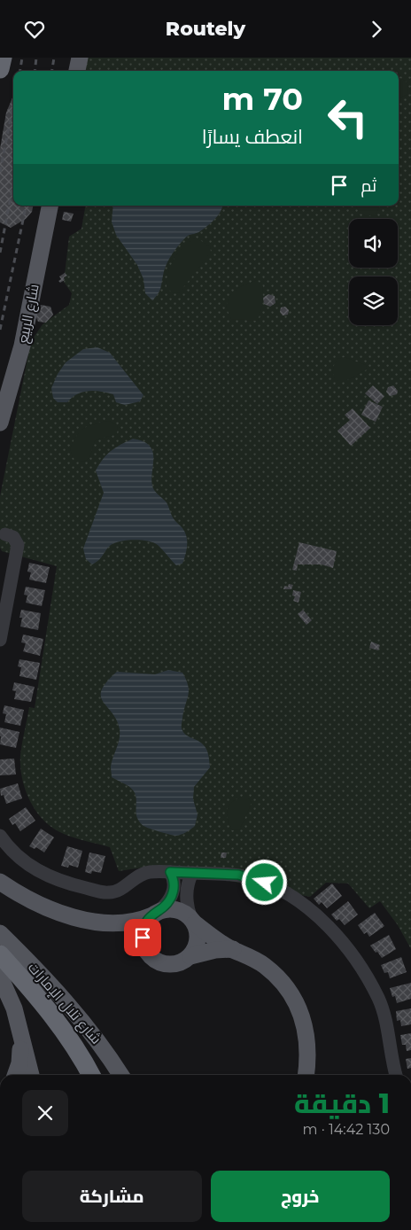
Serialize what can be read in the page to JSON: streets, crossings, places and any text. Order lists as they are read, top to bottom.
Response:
{
  "streets": {
    "main road": ["شارع الربيع", "شارع تلال الإمارات"]
  },
  "page": {
    "header": "Routely",
    "turn": ["70 m", "انعطف يسارًا"],
    "then": "ثم",
    "heading": ["1 دقيقة", "130 m · 14:42"],
    "buttons": ["خروج", "مشاركة"]
  }
}
